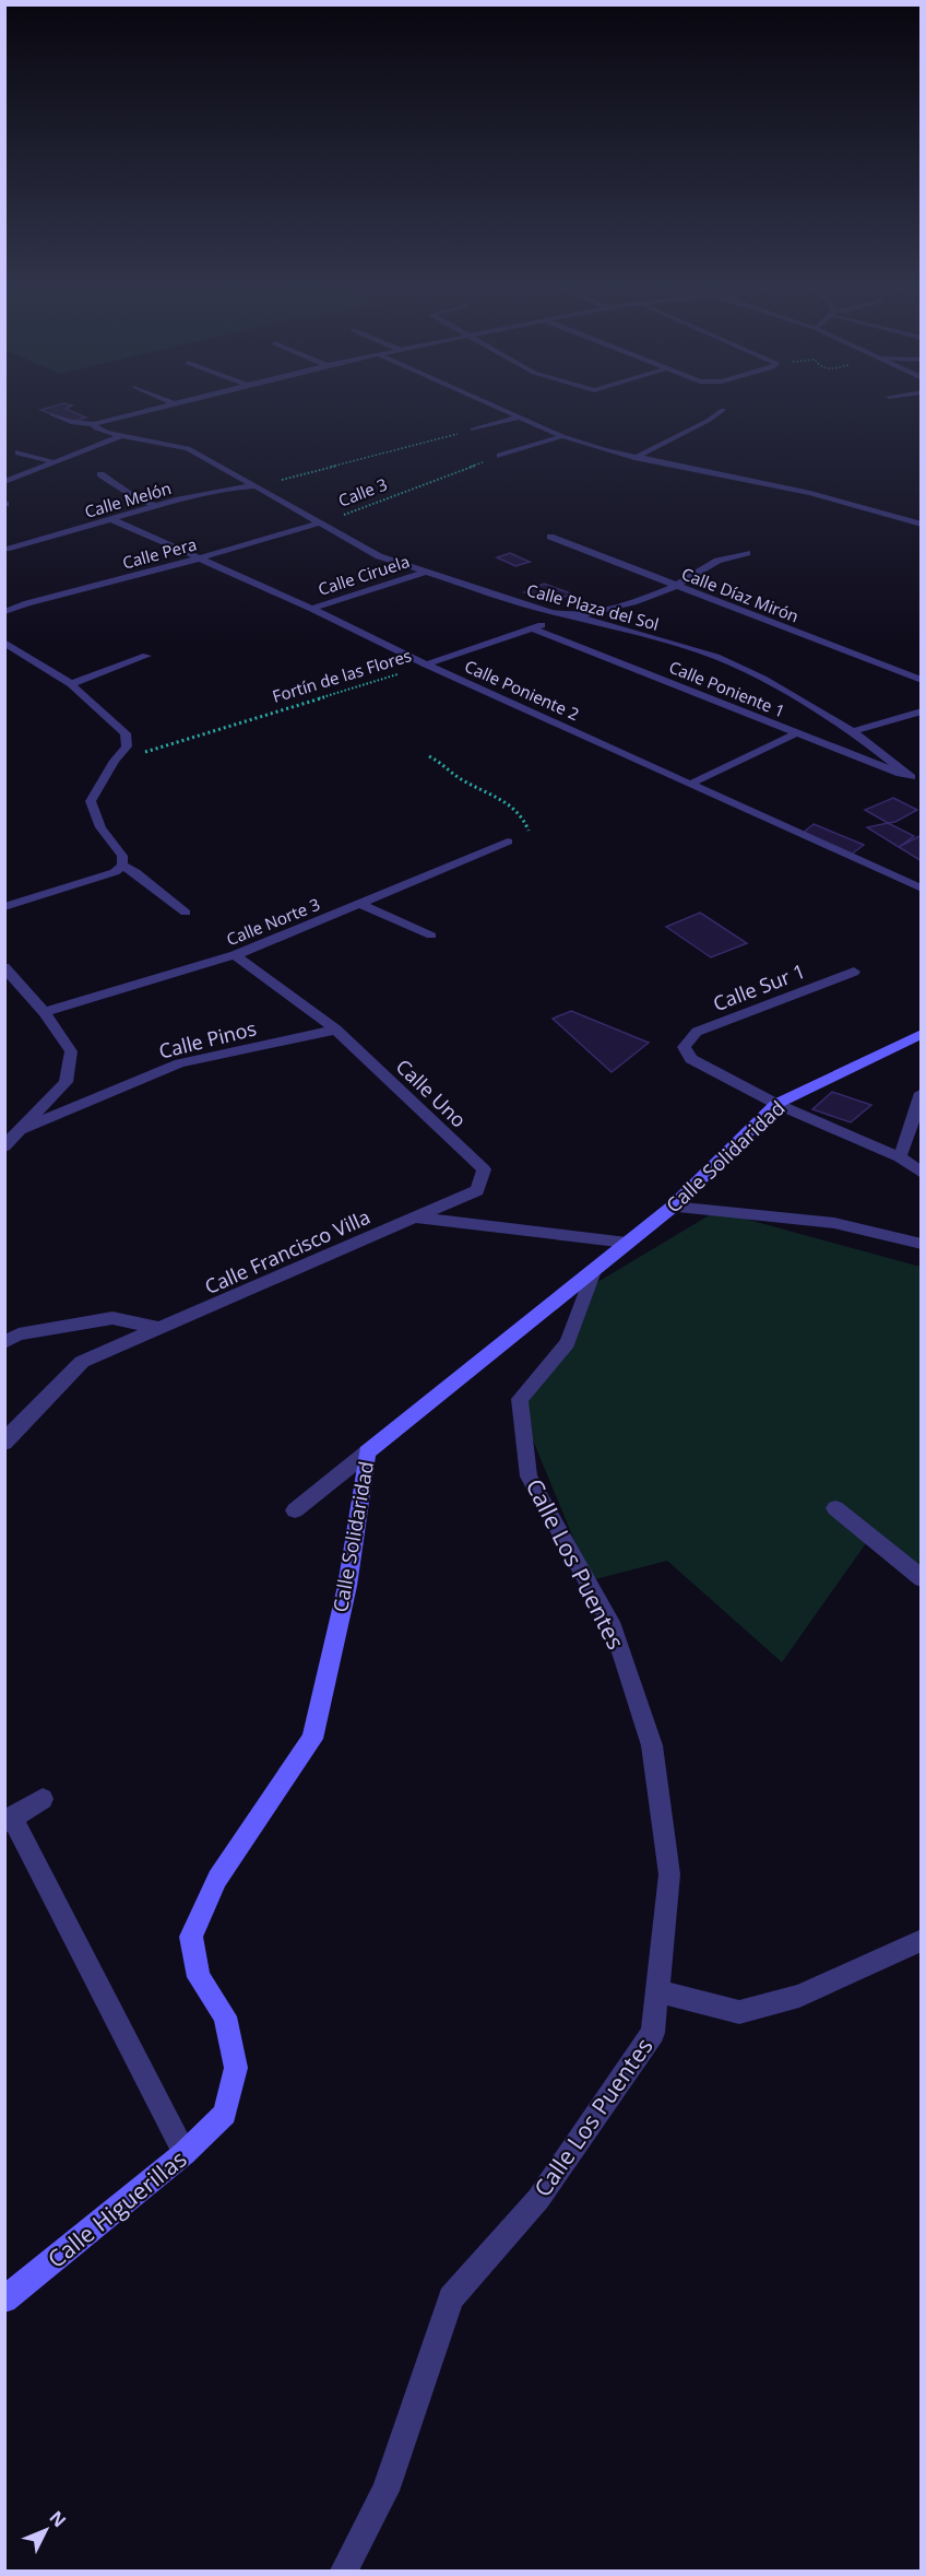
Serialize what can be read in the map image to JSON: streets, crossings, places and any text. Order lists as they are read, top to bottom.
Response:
{
  "streets": {
    "main road": ["Calle Solidaridad", "Calle Higuerillas"],
    "street": [
      "Calle Melón",
      "Calle Pera",
      "Calle Ciruela",
      "Calle Díaz Mirón",
      "Calle Plaza del Sol",
      "Fortín de las Flores",
      "Calle Poniente 1",
      "Calle Poniente 2",
      "Calle Norte 3",
      "Calle Sur 1",
      "Calle Pinos",
      "Calle Uno",
      "Calle Francisco Villa",
      "Calle Los Puentes"
    ],
    "path": ["Calle 3"]
  },
  "crossings": [
    ["Calle 3", "Calle Pera"],
    ["Calle 3", "Calle Plaza del Sol"],
    ["Calle Melón", "Calle Plaza del Sol"],
    ["Calle Melón", "Calle Poniente 2"],
    ["Calle Pera", "Calle Plaza del Sol"],
    ["Calle Pera", "Calle Poniente 2"],
    ["Calle Ciruela", "Calle Plaza del Sol"],
    ["Calle Ciruela", "Calle Poniente 2"],
    ["Calle Díaz Mirón", "Fortín de las Flores"],
    ["Calle Plaza del Sol", "Fortín de las Flores"],
    ["Calle Plaza del Sol", "Calle Poniente 1"],
    ["Fortín de las Flores", "Calle Poniente 1"],
    ["Fortín de las Flores", "Calle Poniente 2"],
    ["Calle Sur 1", "Calle Solidaridad"],
    ["Calle Pinos", "Calle Uno"],
    ["Calle Uno", "Calle Francisco Villa"],
    ["Calle Solidaridad", "Calle Los Puentes"],
    ["Calle Solidaridad", "Calle Higuerillas"]
  ],
  "north": "top right"
}
